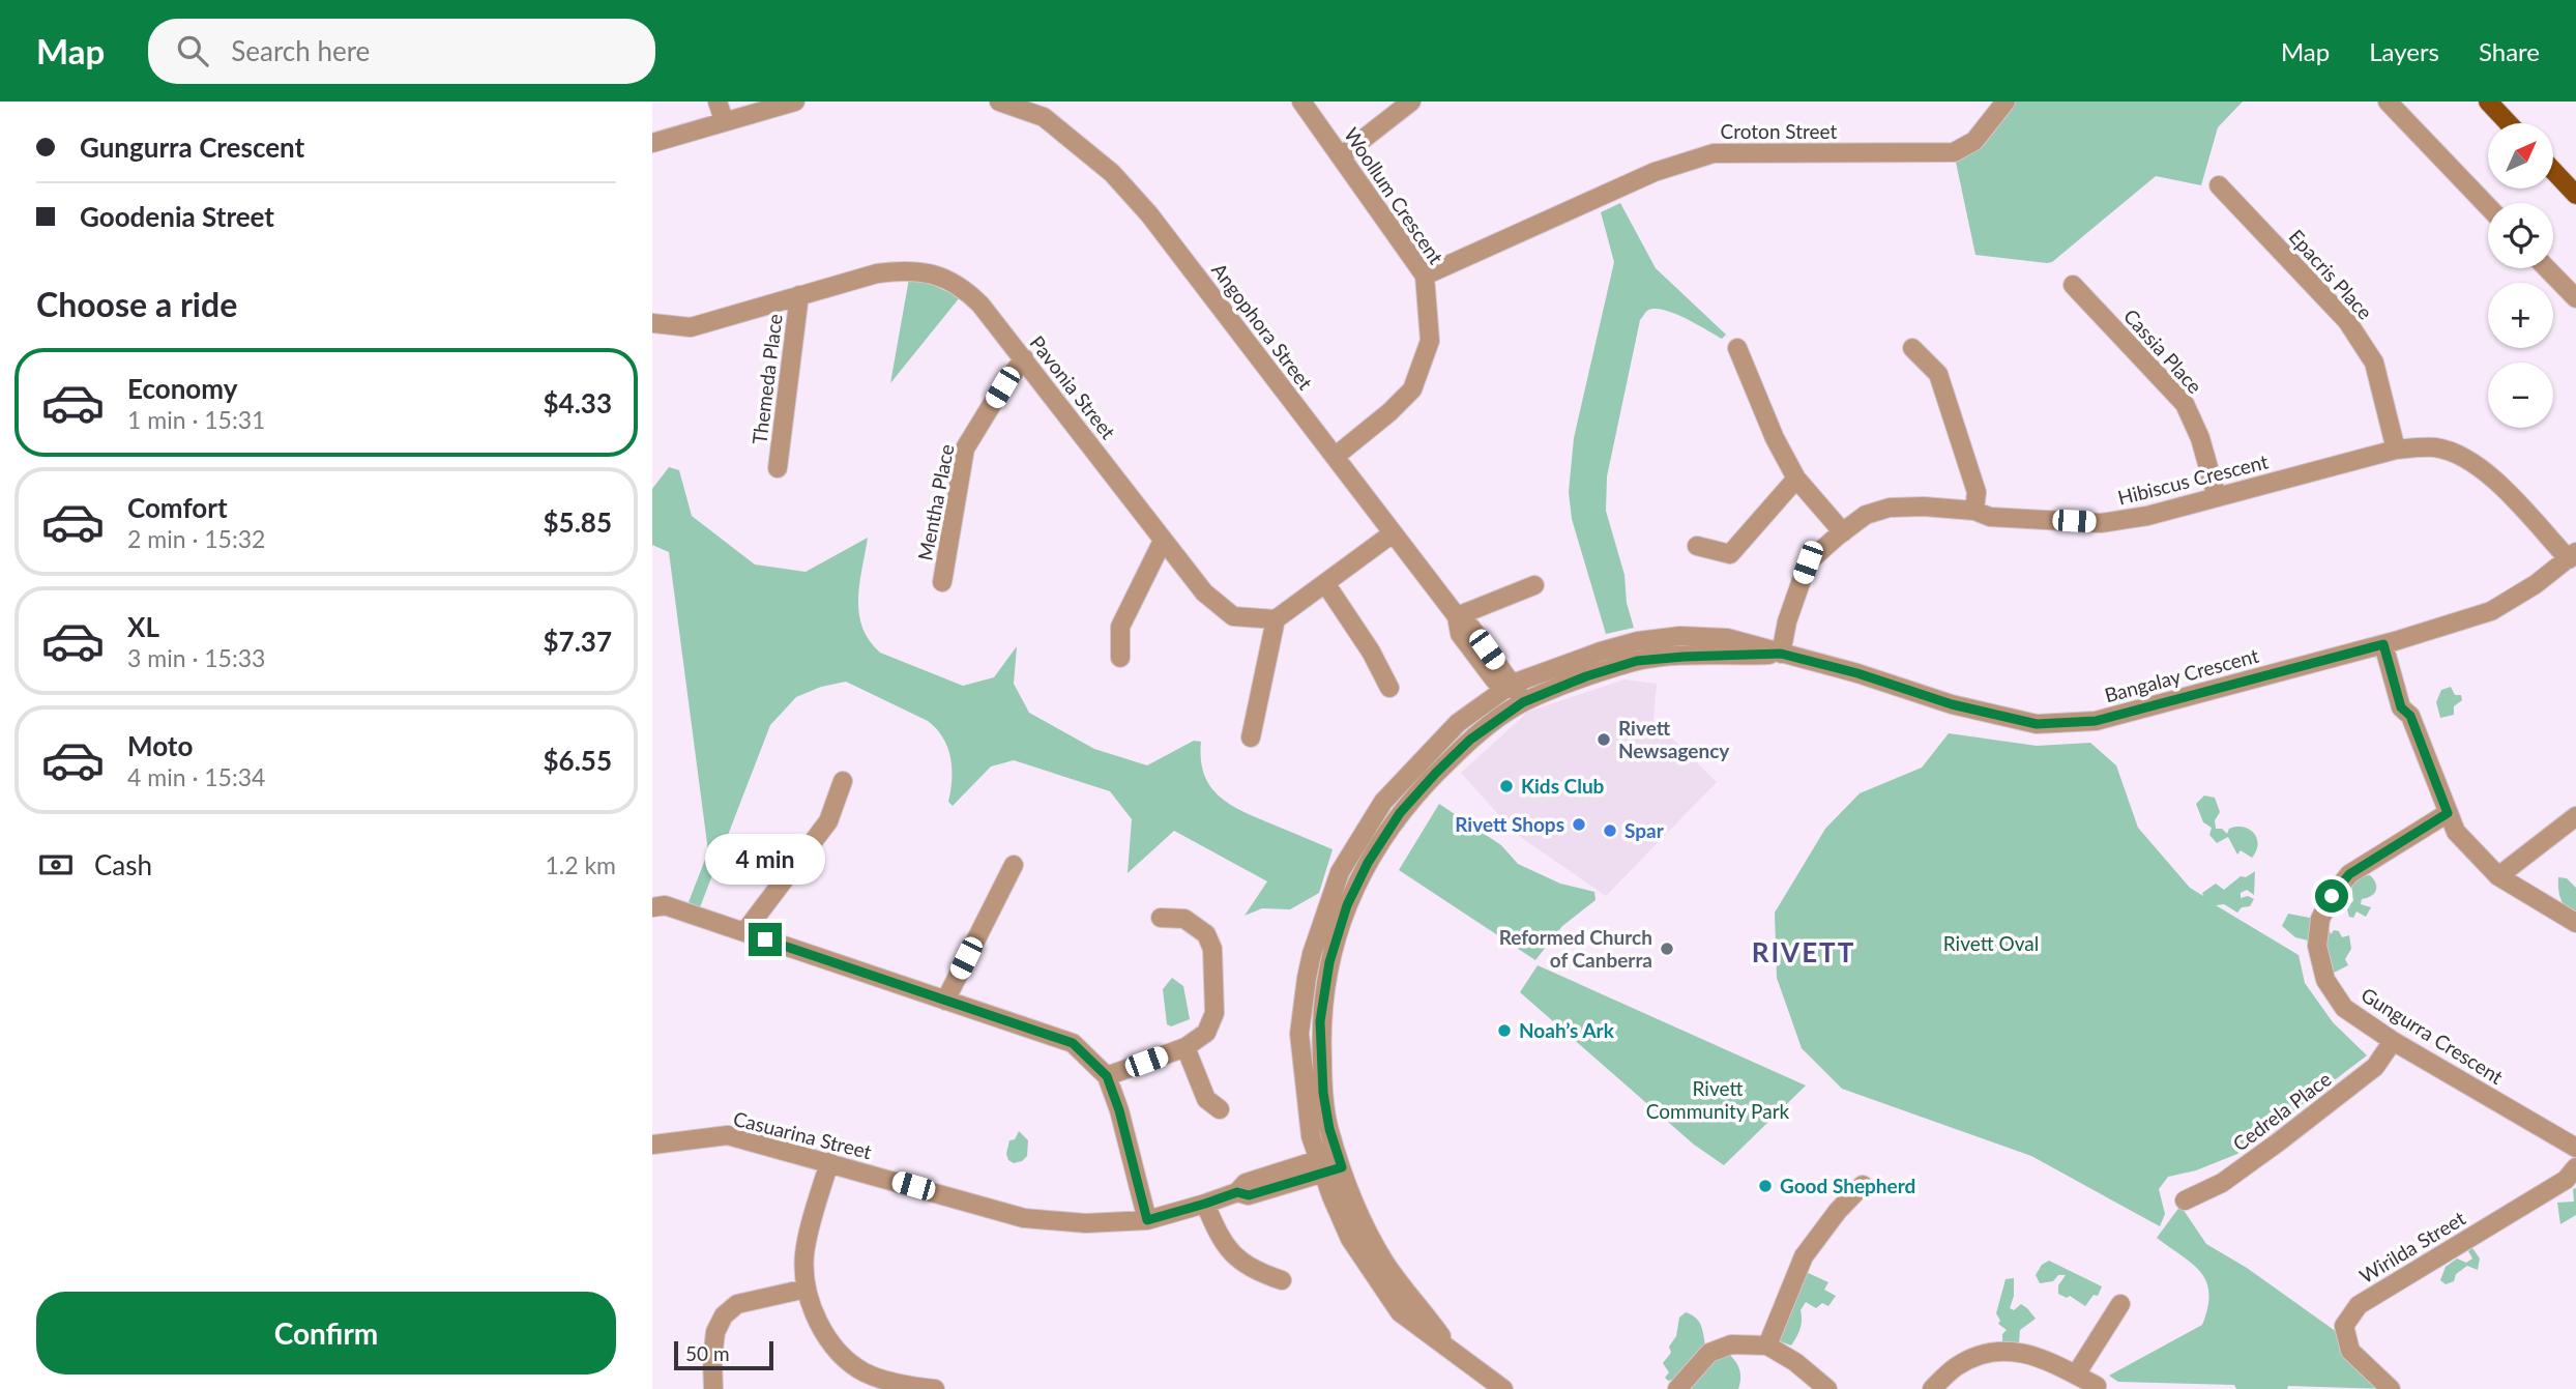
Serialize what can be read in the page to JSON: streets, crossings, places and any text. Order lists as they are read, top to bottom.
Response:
{
  "streets": {
    "street": [
      "Croton Street",
      "Woollum Crescent",
      "Epacris Place",
      "Angophora Street",
      "Cassia Place",
      "Themeda Place",
      "Pavonia Street",
      "Hibiscus Crescent",
      "Mentha Place",
      "Bangalay Crescent",
      "Gungurra Crescent",
      "Cedrela Place",
      "Casuarina Street",
      "Wirilda Street"
    ]
  },
  "crossings": [
    ["Croton Street", "Woollum Crescent"],
    ["Woollum Crescent", "Angophora Street"],
    ["Epacris Place", "Hibiscus Crescent"],
    ["Angophora Street", "Bangalay Crescent"],
    ["Cassia Place", "Hibiscus Crescent"],
    ["Themeda Place", "Pavonia Street"],
    ["Pavonia Street", "Mentha Place"],
    ["Hibiscus Crescent", "Bangalay Crescent"],
    ["Bangalay Crescent", "Casuarina Street"],
    ["Gungurra Crescent", "Cedrela Place"]
  ],
  "districts": ["RIVETT"],
  "parks": ["Rivett Oval", "Rivett Community Park"],
  "places": [
    "Rivett Newsagency",
    "Kids Club",
    "Rivett Shops",
    "Spar",
    "Reformed Church of Canberra",
    "Noah’s Ark",
    "Good Shepherd"
  ],
  "scale_bar": "50 m",
  "north": "top right",
  "page": {
    "header": "Map",
    "search": "Search here",
    "nav": ["Map", "Layers", "Share"],
    "banner": ["Gungurra Crescent", "Goodenia Street"],
    "map_buttons": ["+", "−"],
    "heading": "Choose a ride",
    "list": [
      {
        "name": "Economy",
        "note": "1 min · 15:31",
        "value": "$4.33"
      },
      {
        "name": "Comfort",
        "note": "2 min · 15:32",
        "value": "$5.85"
      },
      {
        "name": "XL",
        "note": "3 min · 15:33",
        "value": "$7.37"
      },
      {
        "name": "Moto",
        "note": "4 min · 15:34",
        "value": "$6.55"
      }
    ],
    "pay": ["Cash", "1.2 km"],
    "bubble": "4 min",
    "buttons": "Confirm",
    "scale": "50 m"
  }
}
